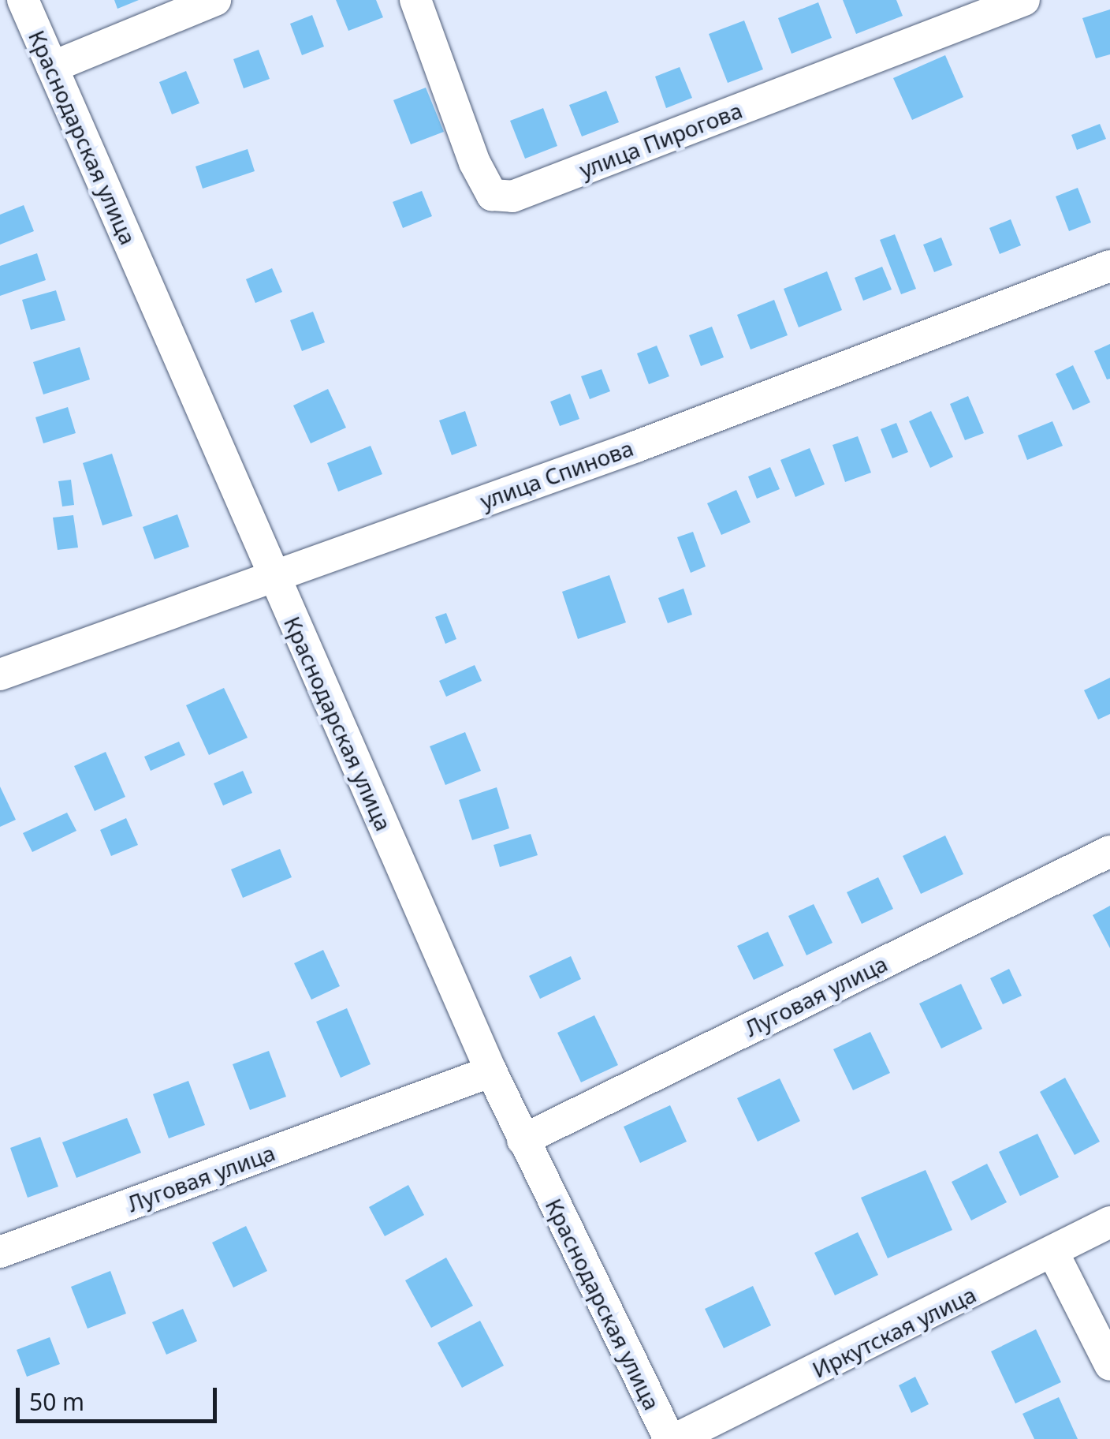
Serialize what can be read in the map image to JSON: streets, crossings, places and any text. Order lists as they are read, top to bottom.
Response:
{
  "streets": {
    "street": [
      "Краснодарская улица",
      "улица Пирогова",
      "улица Спинова",
      "Луговая улица",
      "Иркутская улица"
    ]
  },
  "crossings": [
    ["Краснодарская улица", "улица Спинова"],
    ["Краснодарская улица", "Луговая улица"]
  ],
  "scale_bar": "50 m"
}
